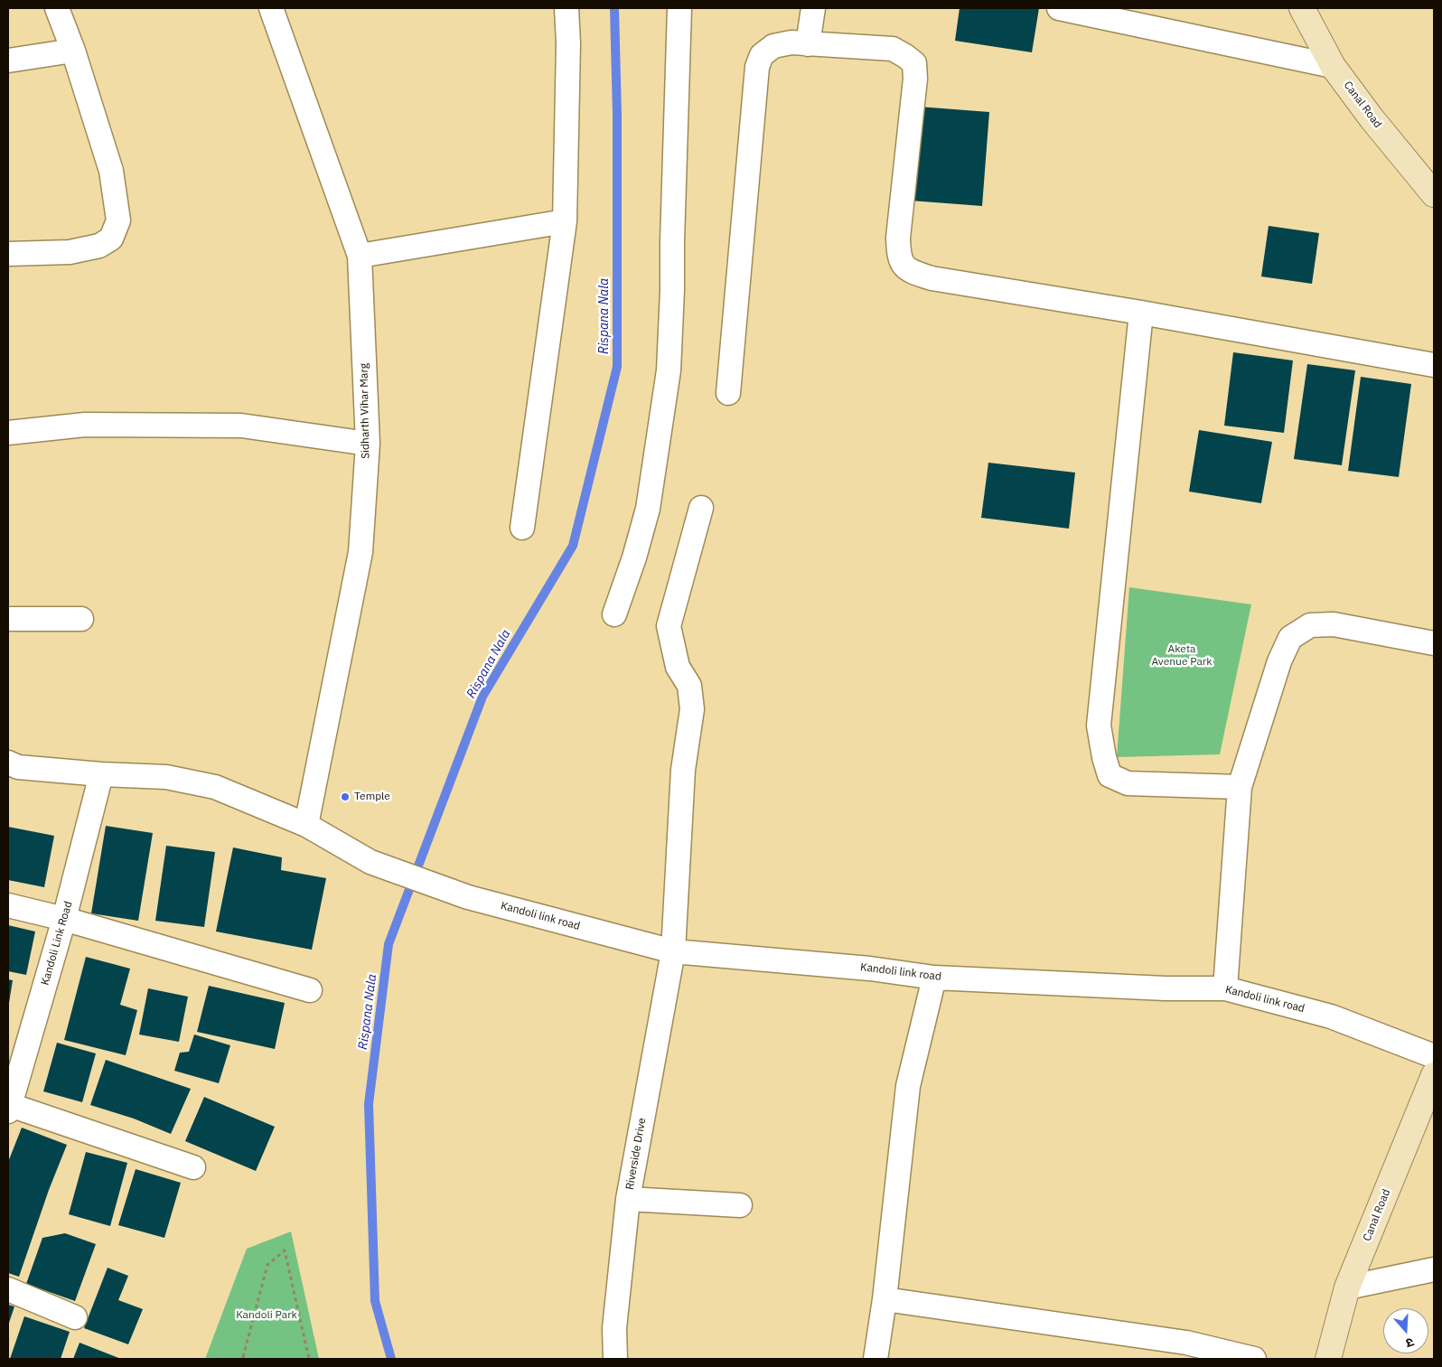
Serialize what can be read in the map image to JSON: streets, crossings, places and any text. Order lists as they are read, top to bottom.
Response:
{
  "streets": {
    "street": [
      "Canal Road",
      "Sidharth Vihar Marg",
      "Kandoli link road",
      "Kandoli Link Road",
      "Riverside Drive"
    ]
  },
  "crossings": [
    ["Sidharth Vihar Marg", "Kandoli link road"],
    ["Kandoli link road", "Riverside Drive"]
  ],
  "water": ["Rispana Nala"],
  "parks": ["Aketa Avenue Park", "Kandoli Park"],
  "places": ["Temple"],
  "north": "bottom"
}
